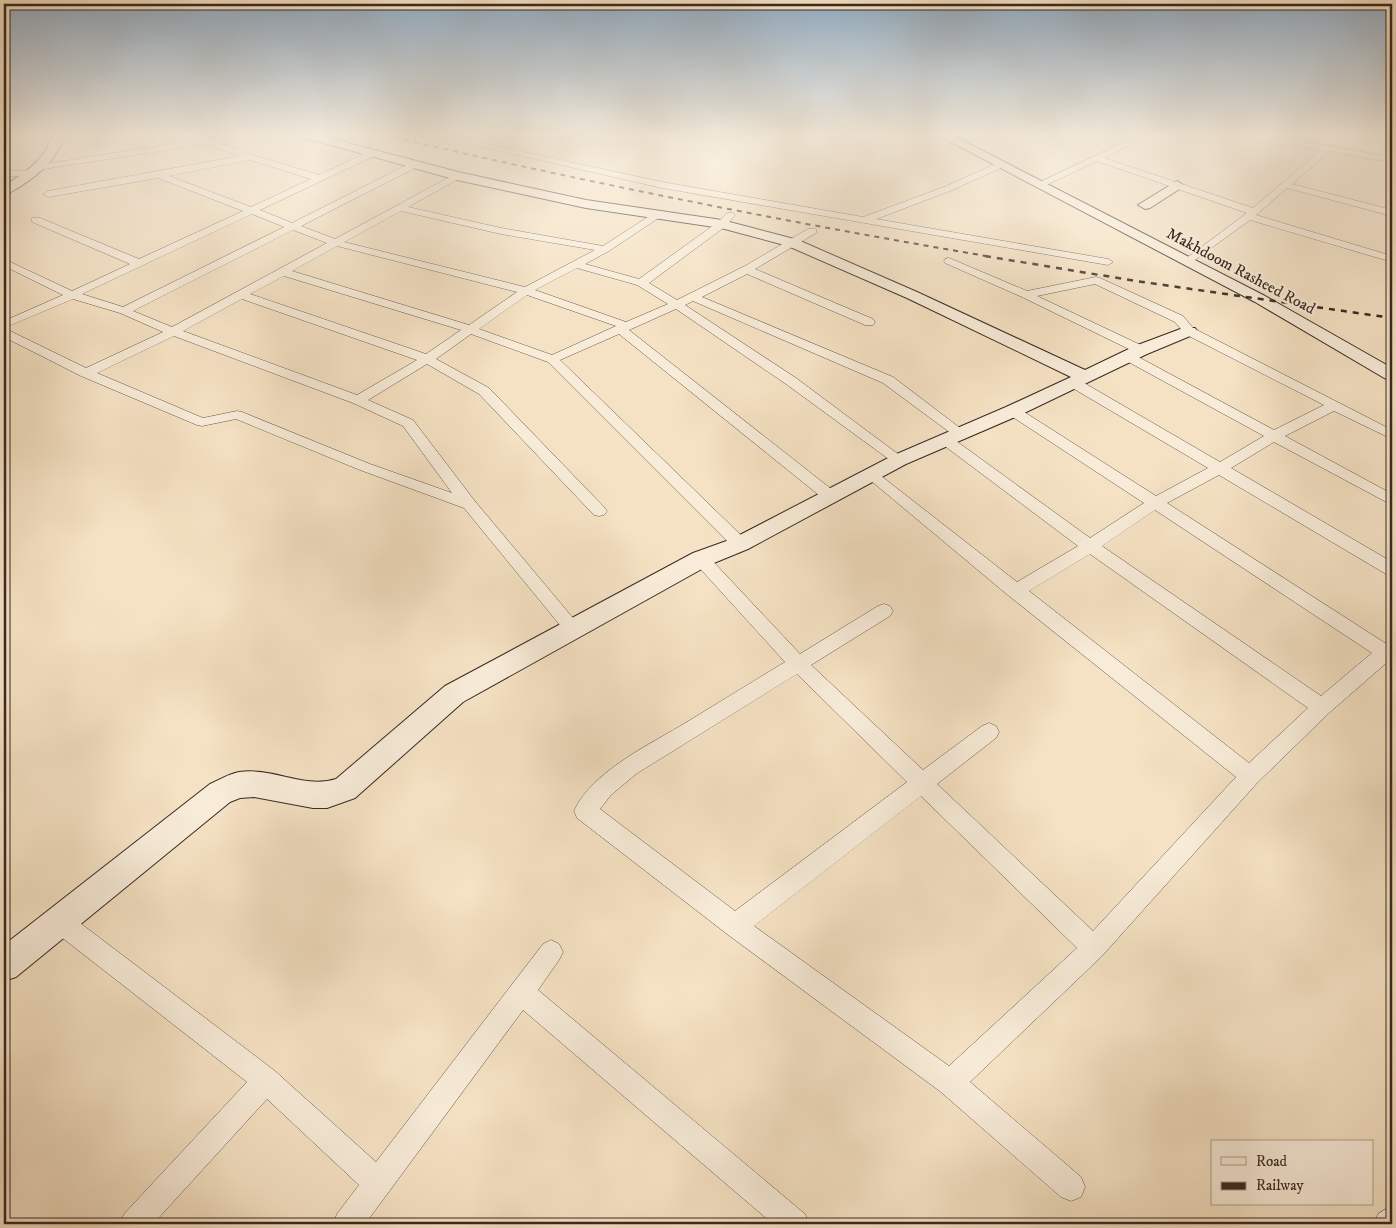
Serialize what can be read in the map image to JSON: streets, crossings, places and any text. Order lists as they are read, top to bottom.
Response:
{
  "streets": {
    "street": ["Makhdoom Rasheed Road"]
  },
  "legend": ["Road", "Railway"]
}
